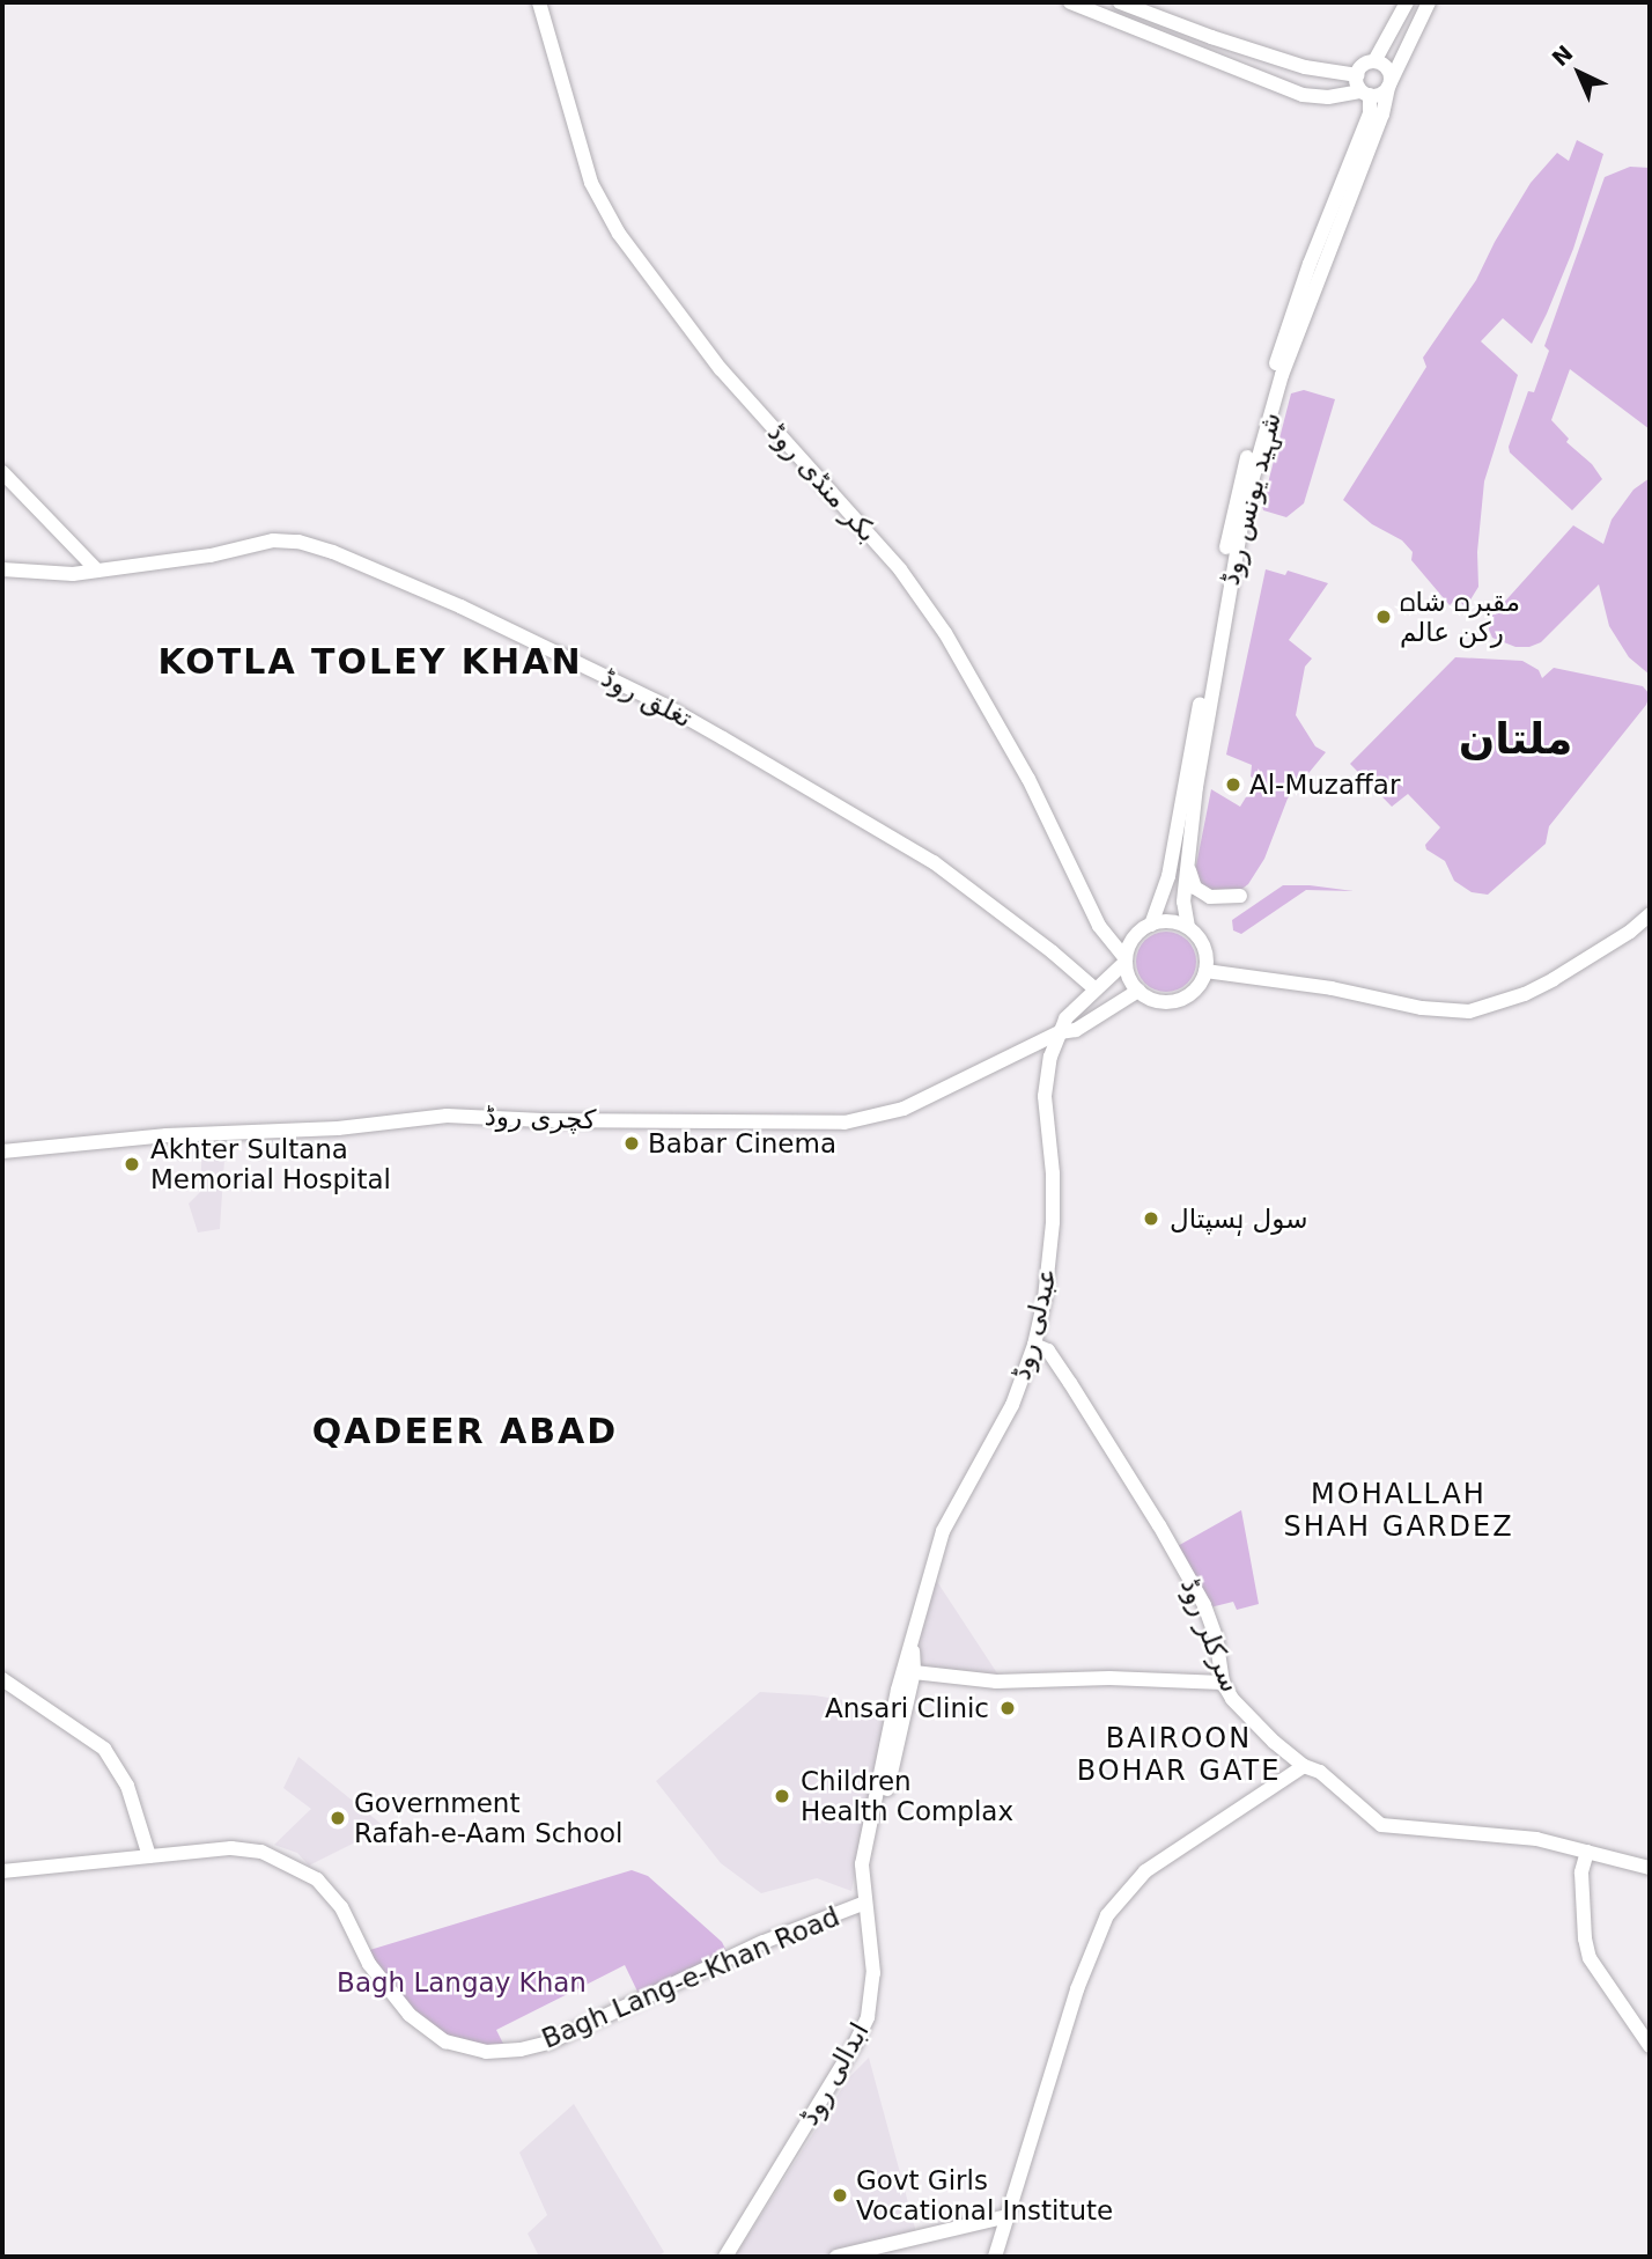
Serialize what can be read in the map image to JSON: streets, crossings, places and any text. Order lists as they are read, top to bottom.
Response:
{
  "streets": {
    "main road": [
      "بکر منڈی روڈ",
      "شہید یونس روڈ",
      "تغلق روڈ",
      "کچری روڈ",
      "عبدلی روڈ",
      "سرکلر روڈ",
      "Bagh Lang-e-Khan Road",
      "ابدالی روڈ"
    ]
  },
  "crossings": [
    ["بکر منڈی روڈ", "شہید یونس روڈ"],
    ["بکر منڈی روڈ", "عبدلی روڈ"],
    ["شہید یونس روڈ", "عبدلی روڈ"],
    ["تغلق روڈ", "عبدلی روڈ"],
    ["کچری روڈ", "عبدلی روڈ"],
    ["عبدلی روڈ", "سرکلر روڈ"],
    ["عبدلی روڈ", "ابدالی روڈ"],
    ["Bagh Lang-e-Khan Road", "ابدالی روڈ"]
  ],
  "districts": [
    "KOTLA TOLEY KHAN",
    "ملتان",
    "QADEER ABAD",
    "MOHALLAH SHAH GARDEZ",
    "BAIROON BOHAR GATE"
  ],
  "parks": ["Bagh Langay Khan"],
  "places": [
    "مقبرہ شاہ رکن عالم",
    "Al-Muzaffar",
    "Babar Cinema",
    "Akhter Sultana Memorial Hospital",
    "سول ہسپتال",
    "Ansari Clinic",
    "Children Health Complax",
    "Government Rafah-e-Aam School",
    "Govt Girls Vocational Institute"
  ],
  "north": "top left"
}
